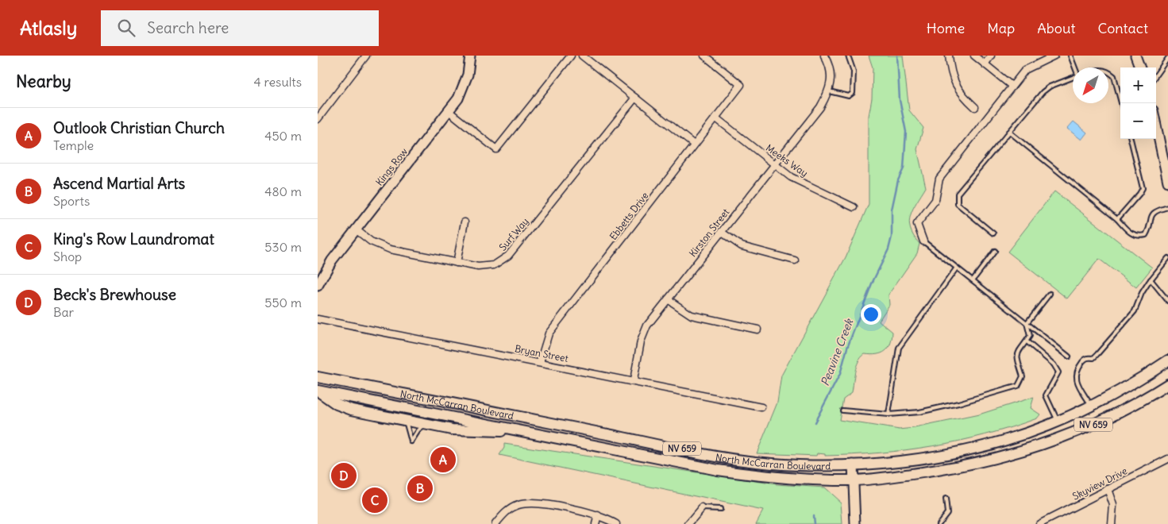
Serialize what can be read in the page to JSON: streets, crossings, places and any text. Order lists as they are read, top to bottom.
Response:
{
  "streets": {
    "main road": ["Kings Row", "North McCarran Boulevard", "NV 659"],
    "street": [
      "Meeks Way",
      "Ebbetts Drive",
      "Kirston Street",
      "Surf Way",
      "Bryan Street",
      "Skyview Drive"
    ]
  },
  "crossings": [
    ["Meeks Way", "Ebbetts Drive"],
    ["Meeks Way", "Kirston Street"],
    ["Kings Row", "Surf Way"],
    ["Ebbetts Drive", "Bryan Street"],
    ["Kirston Street", "Bryan Street"]
  ],
  "water": ["Peavine Creek"],
  "north": "bottom left",
  "page": {
    "header": "Atlasly",
    "search": "Search here",
    "nav": [
      "Home",
      "Map",
      "About",
      "Contact"
    ],
    "heading": ["Nearby", "4 results"],
    "map_buttons": ["+", "−"],
    "list": [
      {
        "mark": "A",
        "name": "Outlook Christian Church",
        "note": "Temple",
        "value": "450 m"
      },
      {
        "mark": "B",
        "name": "Ascend Martial Arts",
        "note": "Sports",
        "value": "480 m"
      },
      {
        "mark": "C",
        "name": "King's Row Laundromat",
        "note": "Shop",
        "value": "530 m"
      },
      {
        "mark": "D",
        "name": "Beck's Brewhouse",
        "note": "Bar",
        "value": "550 m"
      }
    ],
    "pins": [
      "A",
      "D",
      "B",
      "C"
    ]
  }
}
